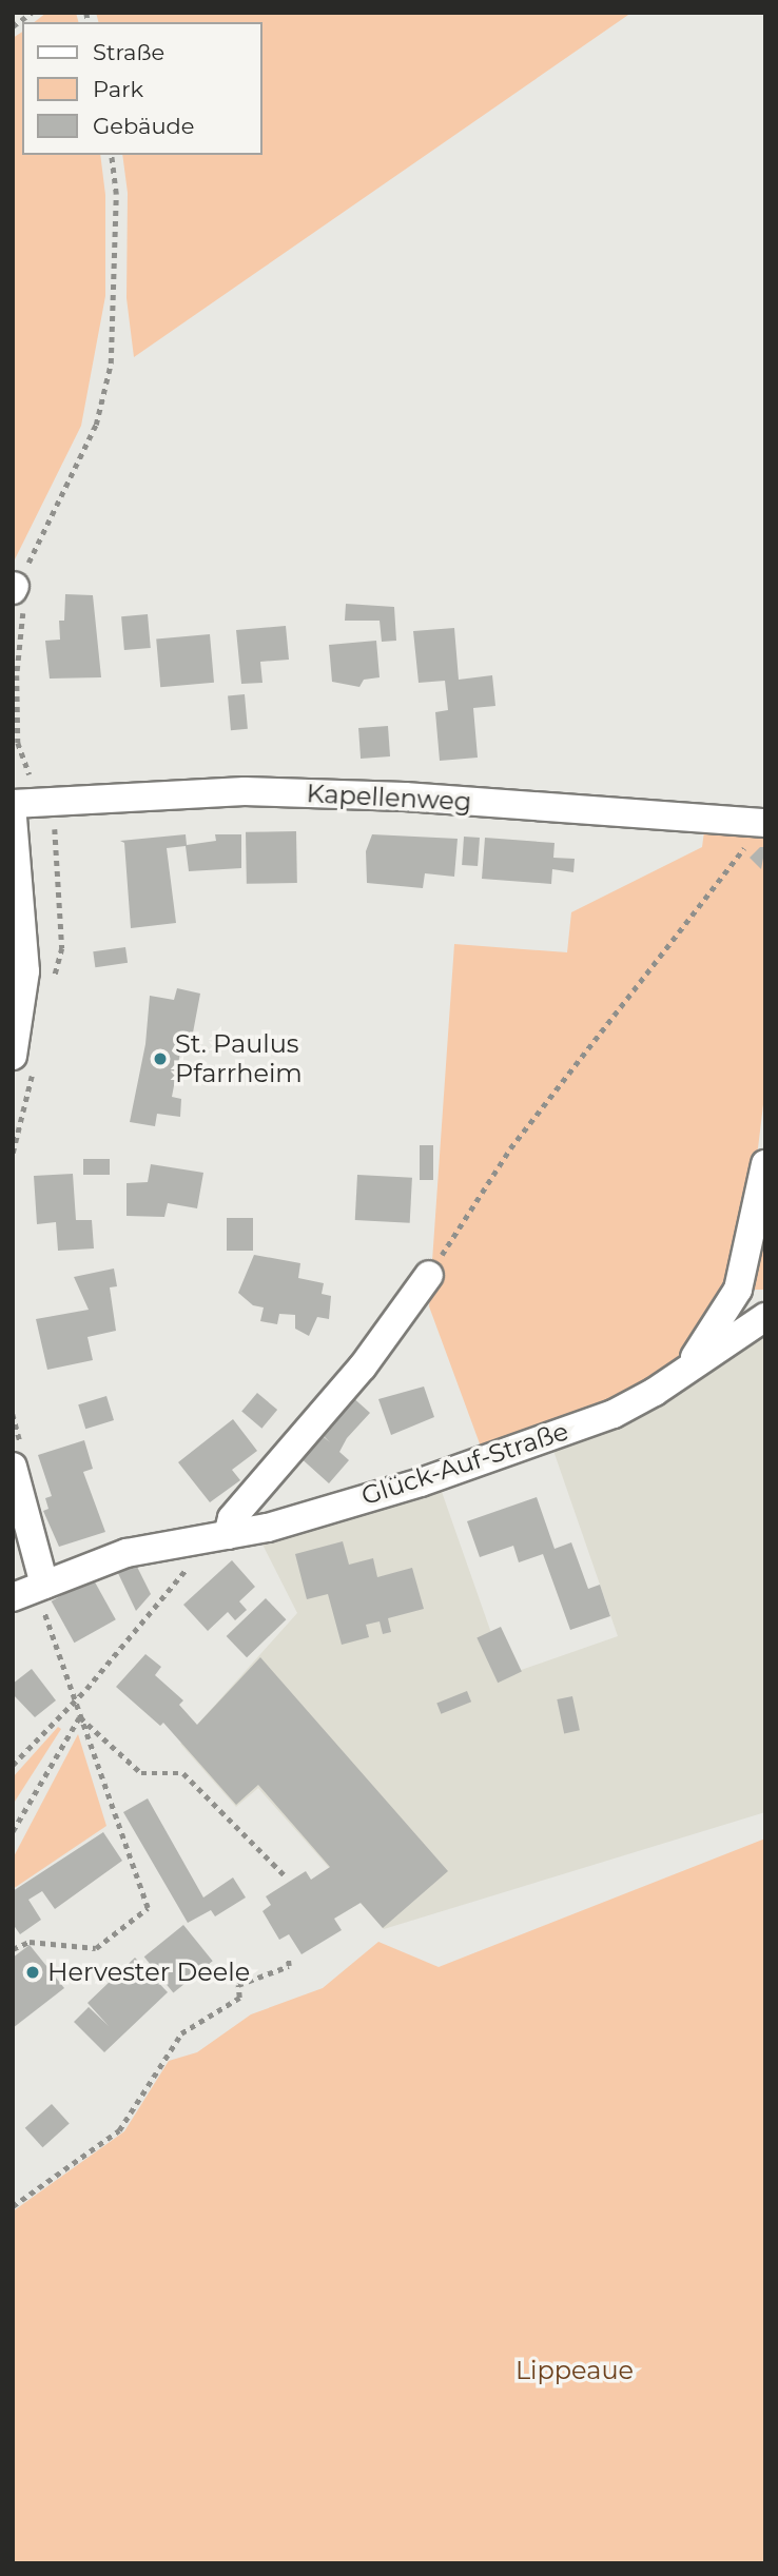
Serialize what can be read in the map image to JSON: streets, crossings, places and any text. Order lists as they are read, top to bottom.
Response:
{
  "streets": {
    "street": ["Kapellenweg", "Glück-Auf-Straße"]
  },
  "parks": ["Lippeaue"],
  "places": ["St. Paulus Pfarrheim", "Hervester Deele"],
  "legend": ["Straße", "Park", "Gebäude"]
}
